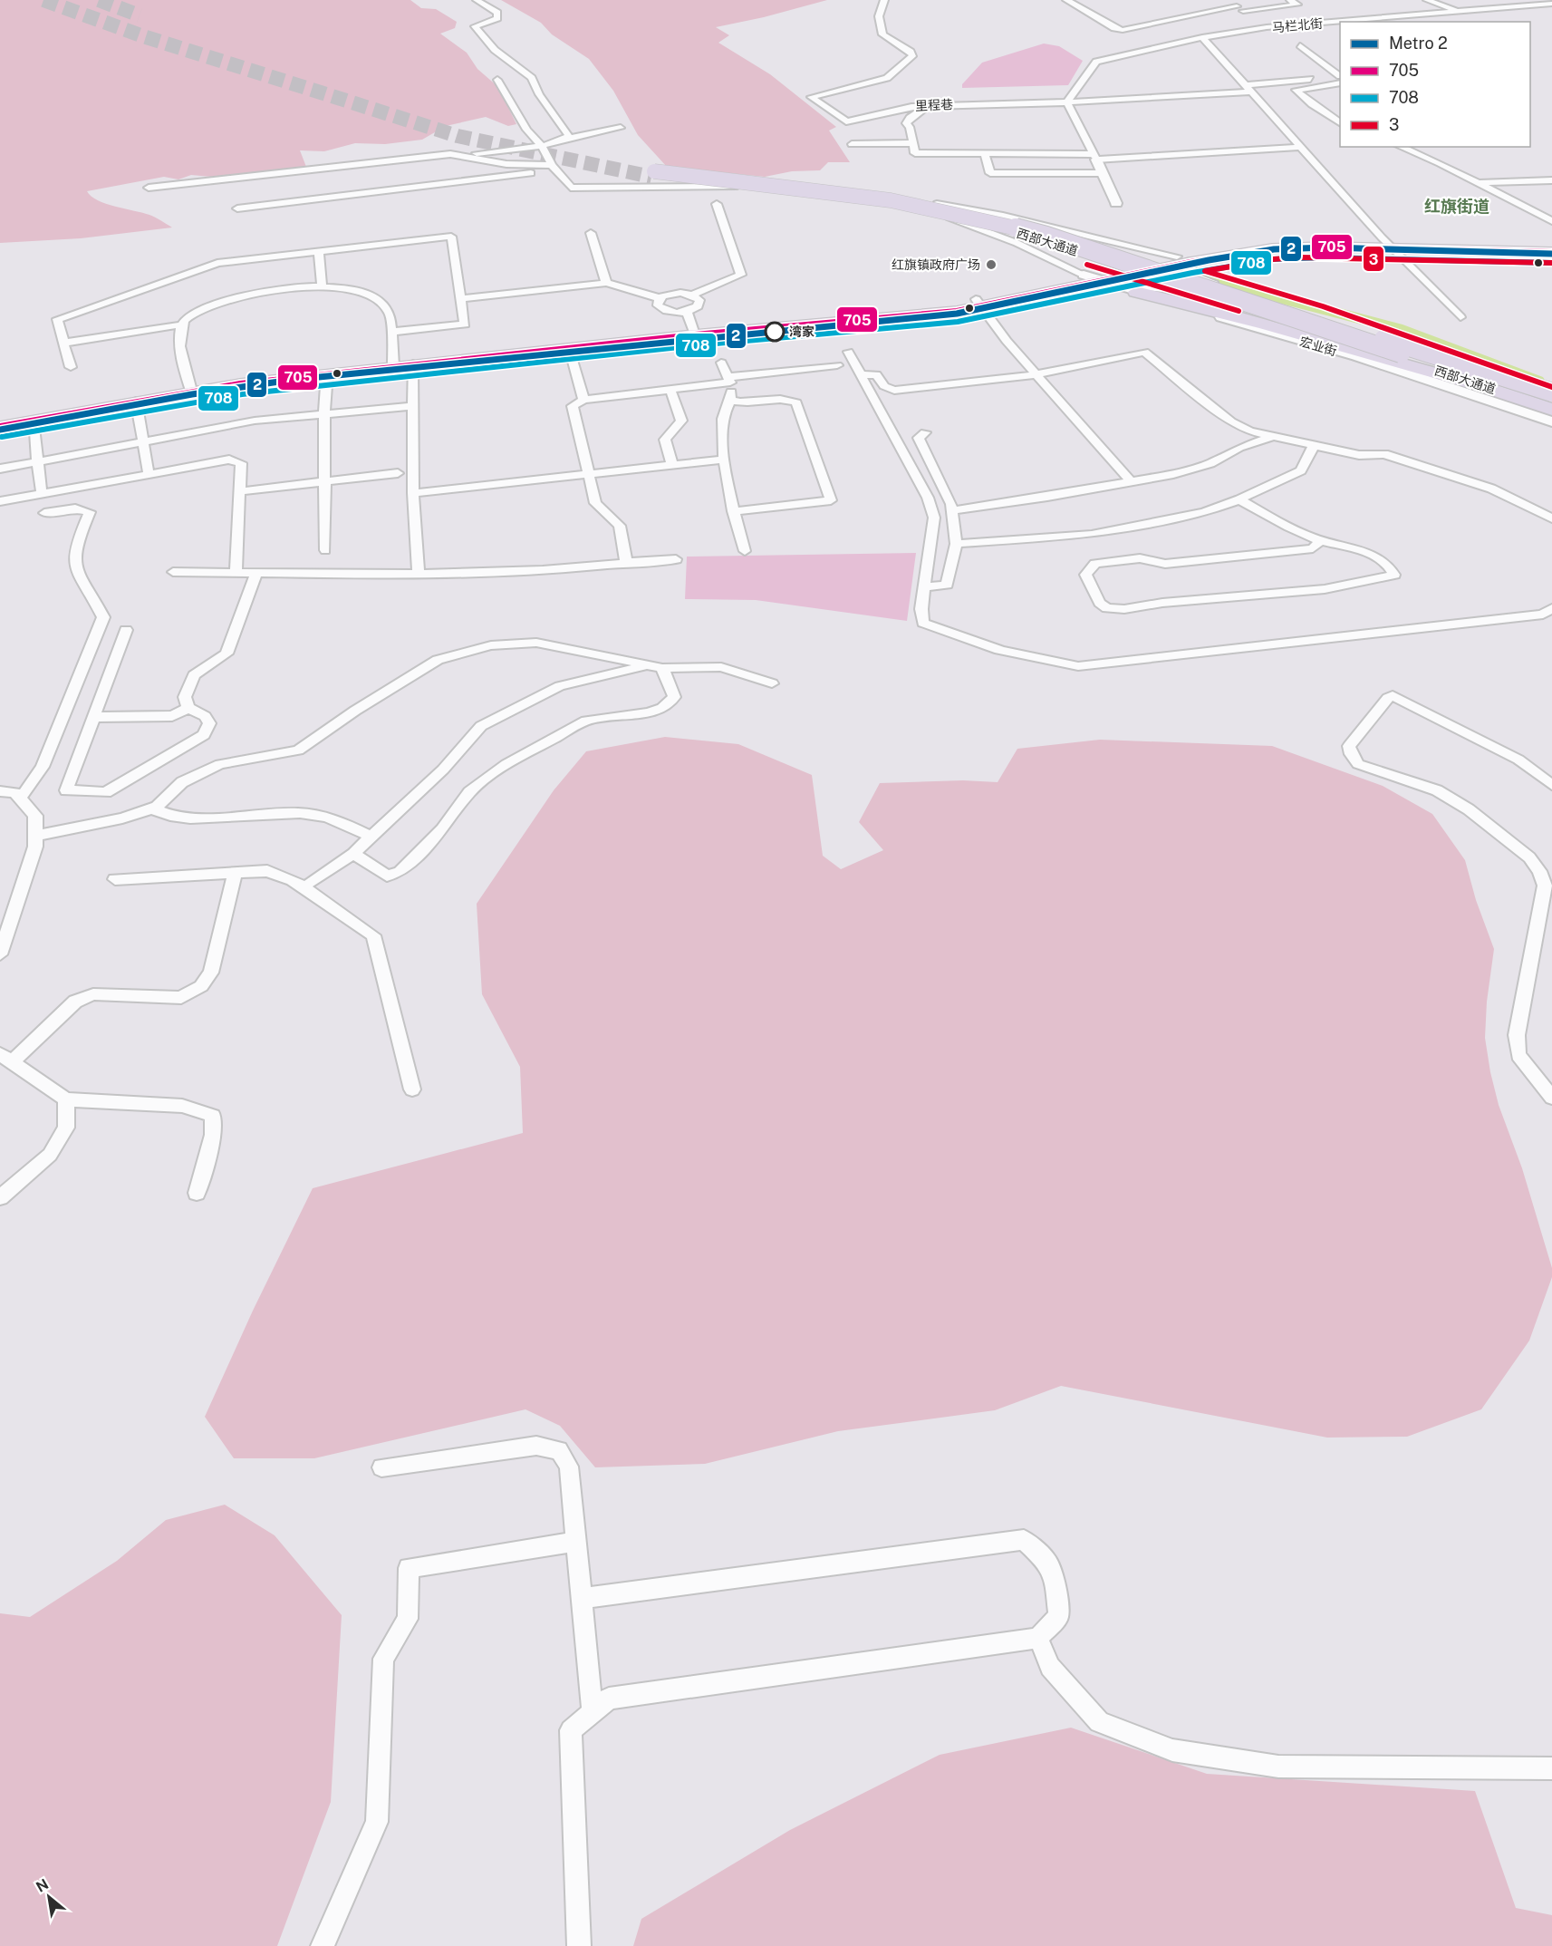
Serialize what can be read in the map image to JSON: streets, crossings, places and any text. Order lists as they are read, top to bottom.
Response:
{
  "streets": {
    "highway": ["西部大通道"],
    "main road": ["宏业街"],
    "street": ["马栏北街", "里程巷"]
  },
  "crossings": [
    ["马栏北街", "里程巷"],
    ["西部大通道", "宏业街"]
  ],
  "districts": ["红旗街道"],
  "places": ["红旗镇政府广场", "湾家"],
  "lines": [
    "transit line 705",
    "metro line 2",
    "transit line 708",
    "transit line 3"
  ],
  "legend": [
    "Metro 2",
    "705",
    "708",
    "3"
  ],
  "north": "top left"
}
